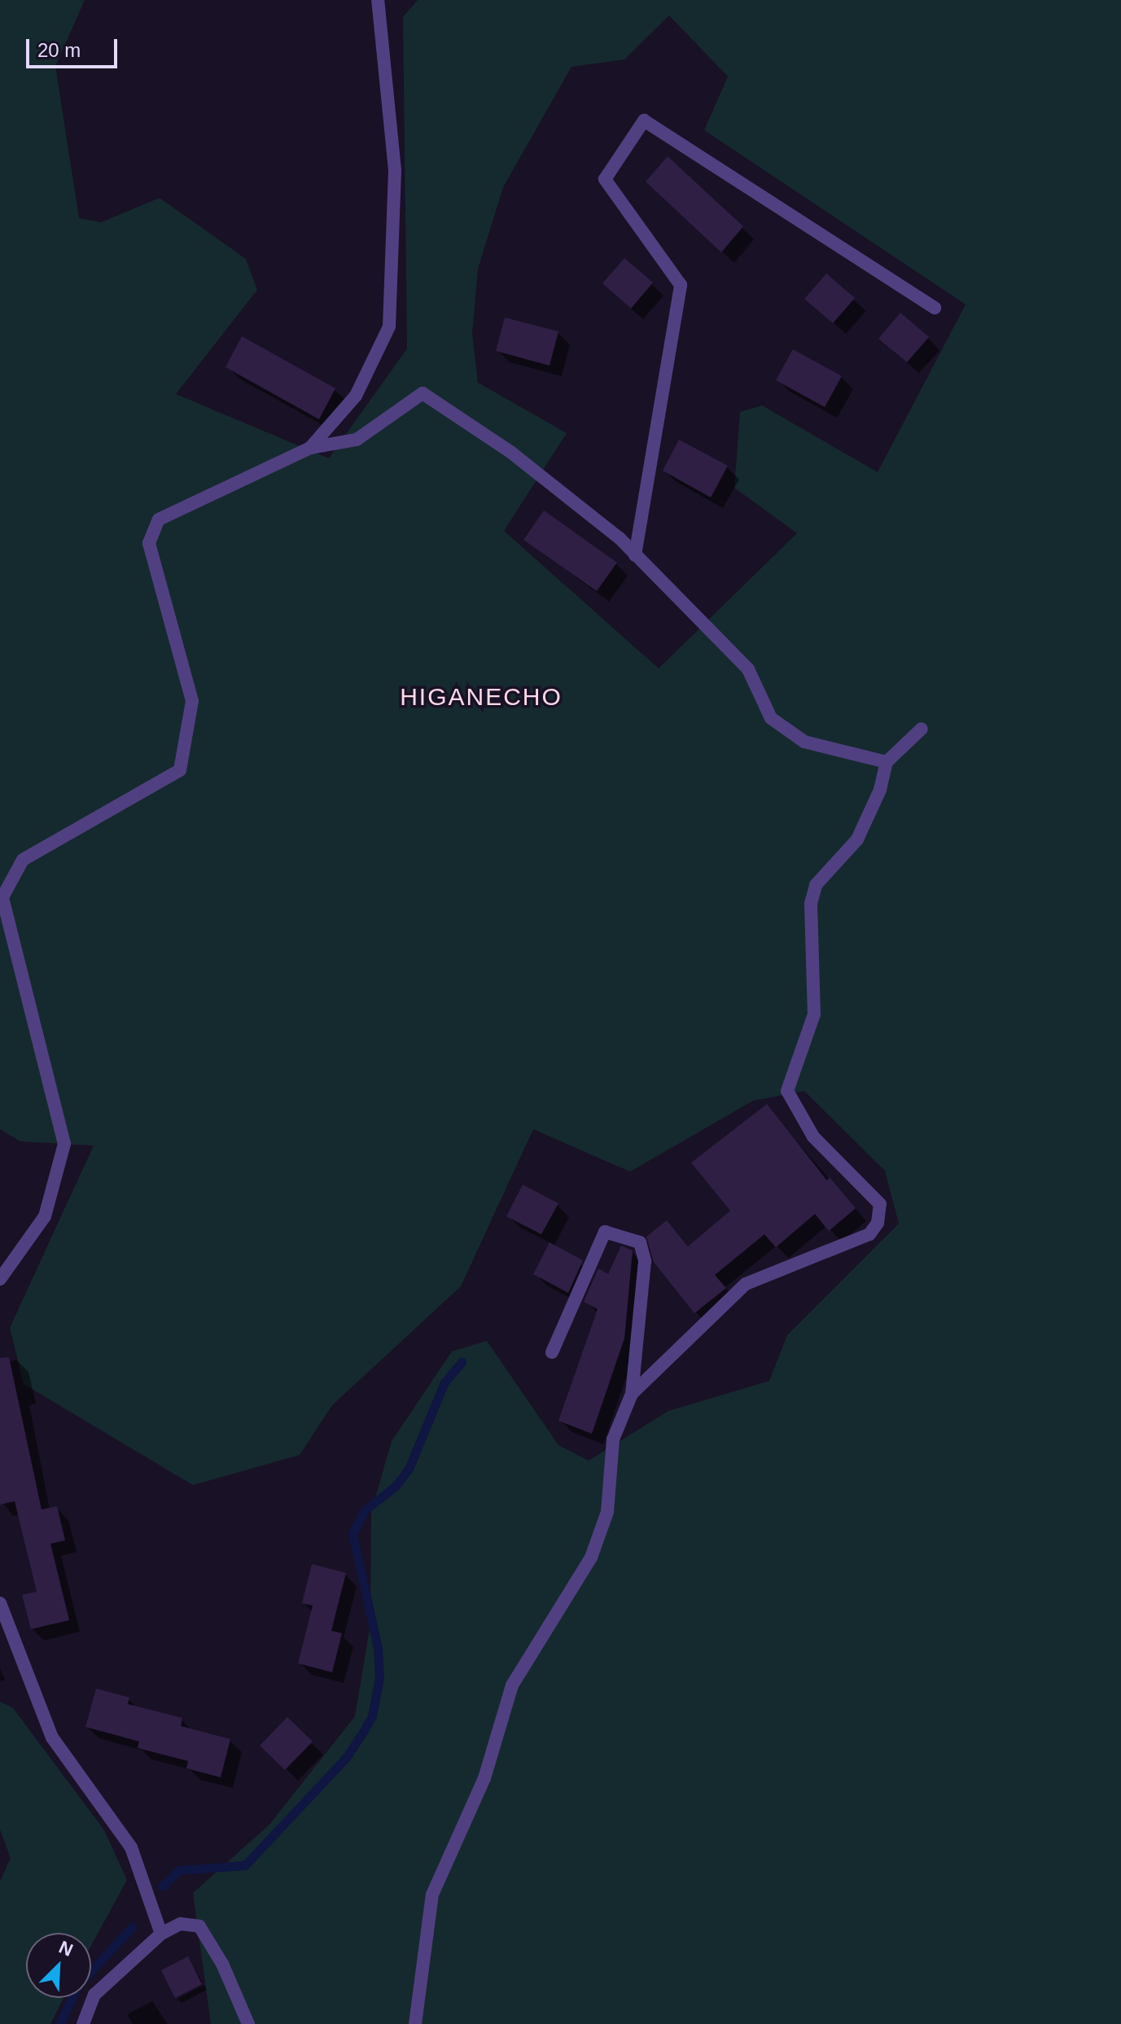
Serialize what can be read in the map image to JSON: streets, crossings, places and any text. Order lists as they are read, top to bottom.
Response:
{
  "districts": ["HIGANECHO"],
  "scale_bar": "20 m",
  "north": "top right"
}
